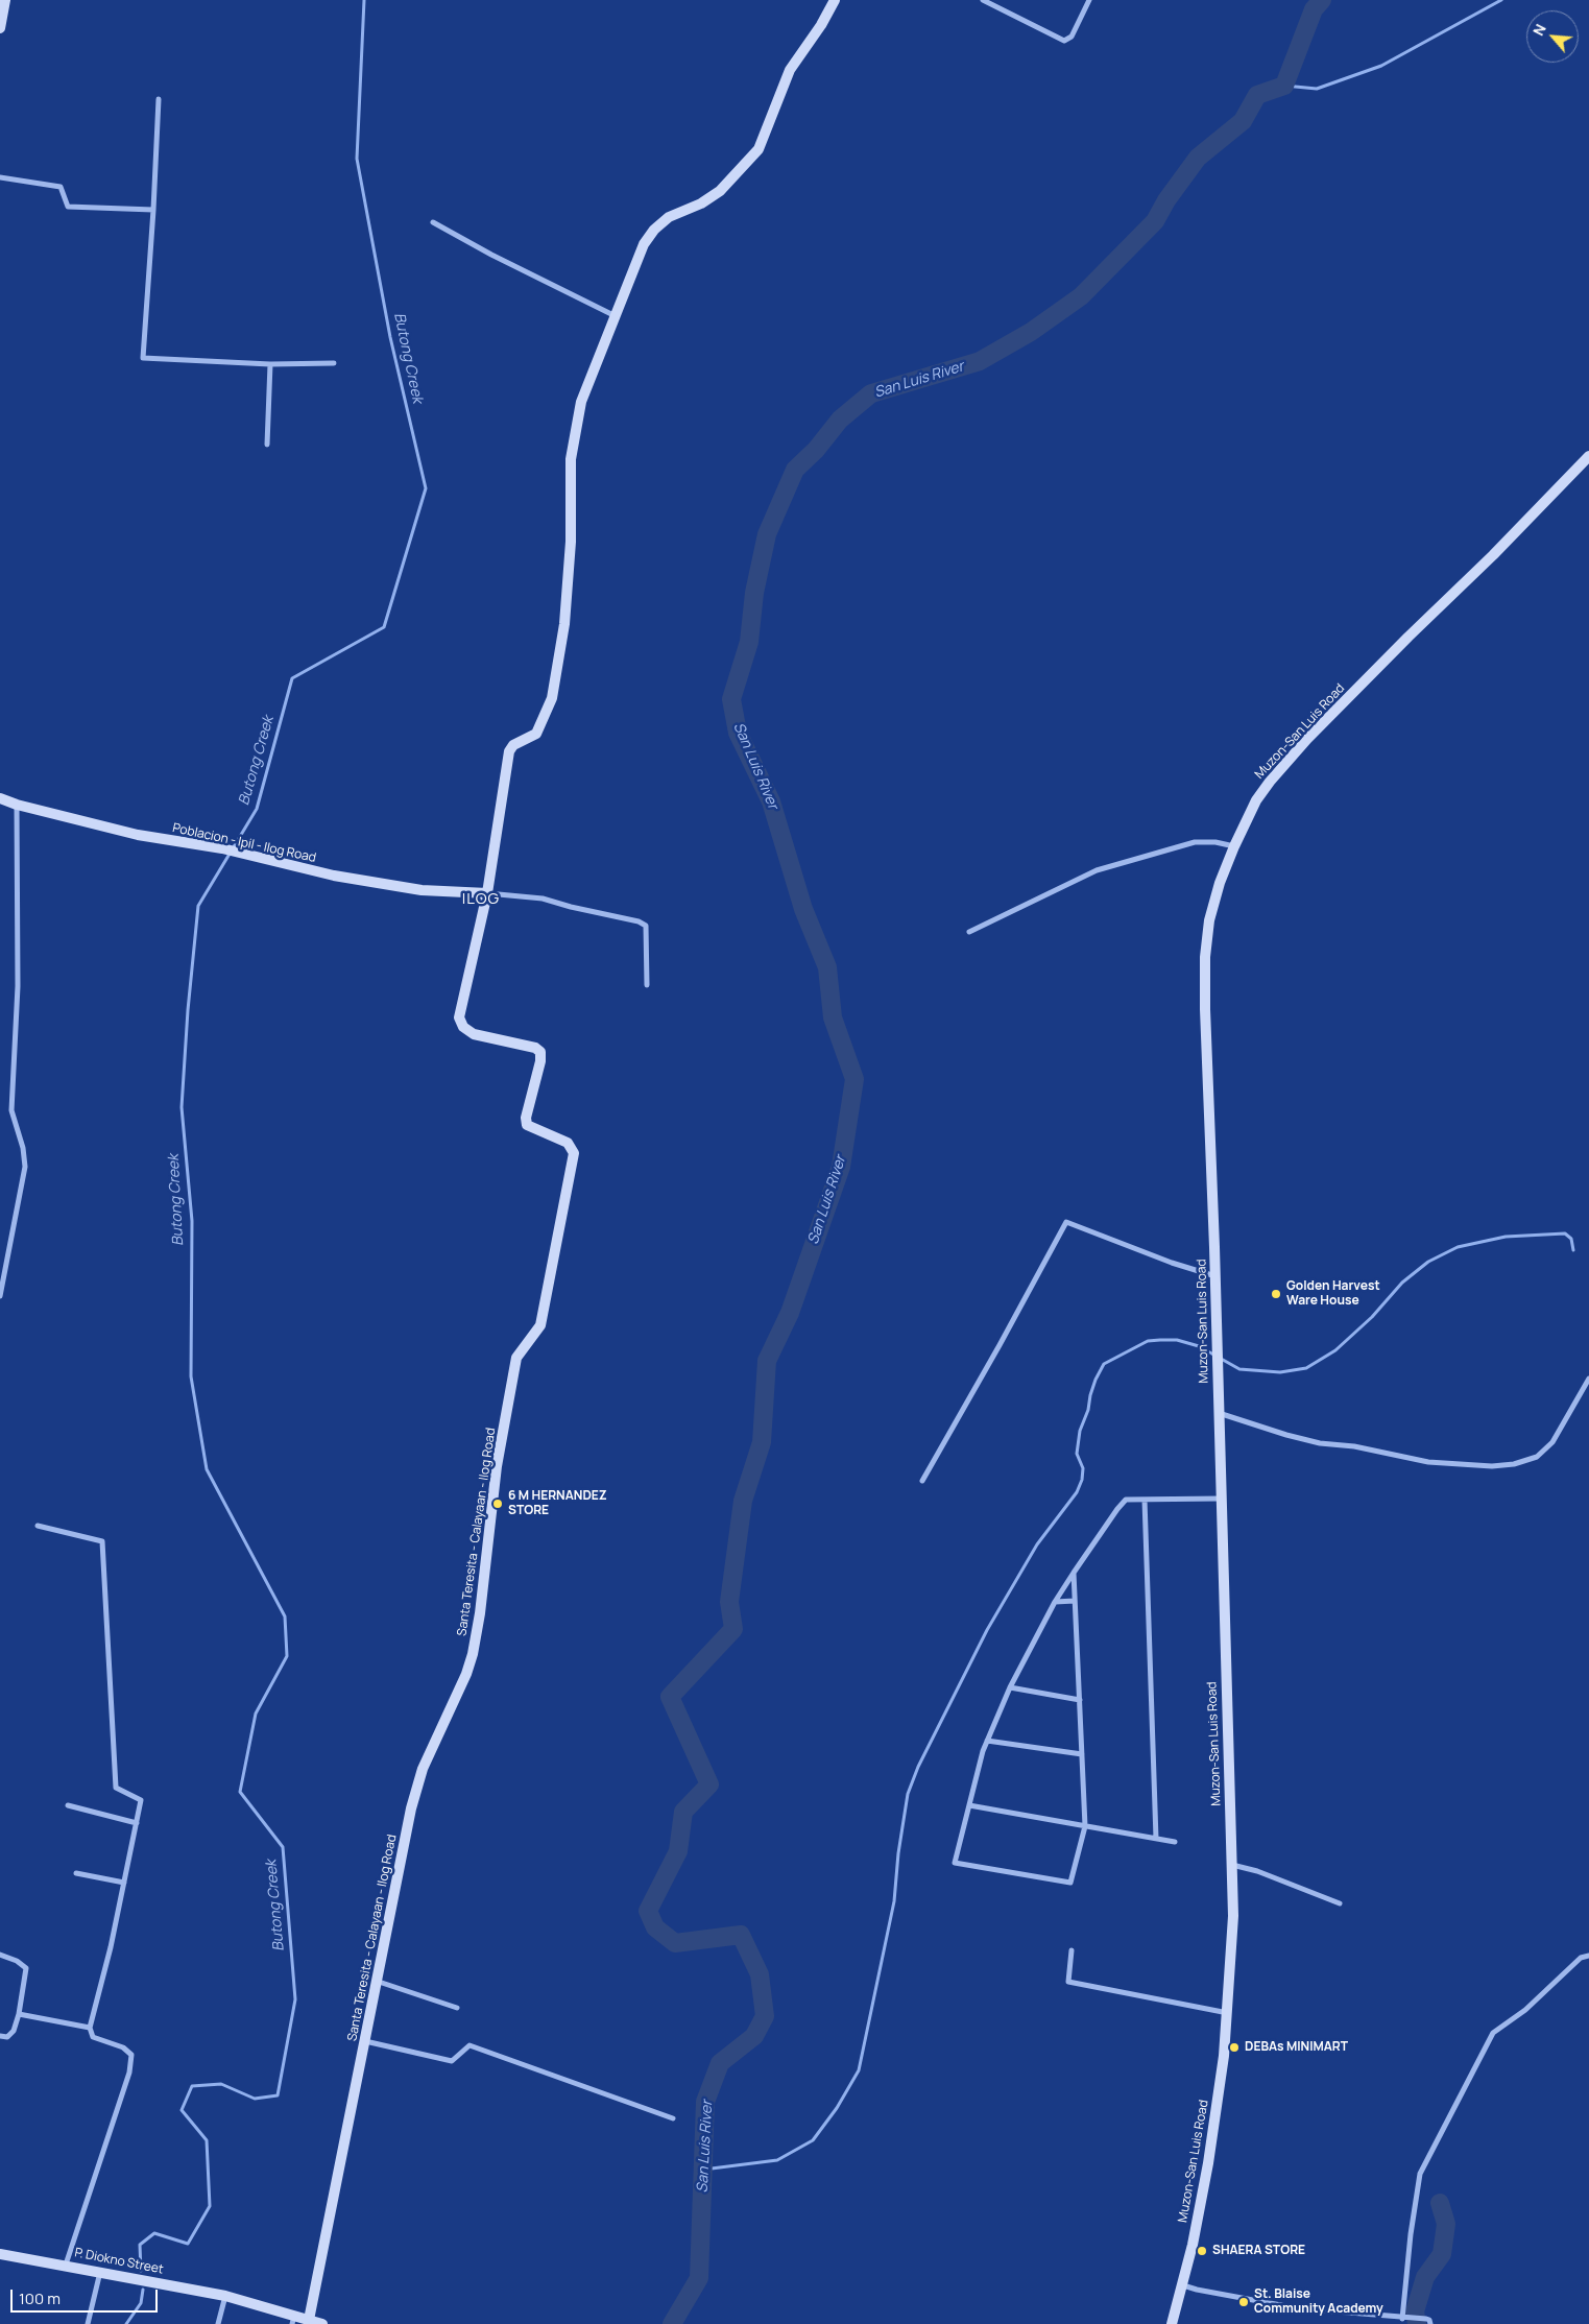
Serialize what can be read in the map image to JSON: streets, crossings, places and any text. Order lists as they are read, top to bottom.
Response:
{
  "streets": {
    "street": [
      "Muzon-San Luis Road",
      "Poblacion - Ipil - Ilog Road",
      "Santa Teresita - Calayaan - Ilog Road",
      "P. Diokno Street"
    ]
  },
  "crossings": [
    ["Poblacion - Ipil - Ilog Road", "Santa Teresita - Calayaan - Ilog Road"],
    ["Santa Teresita - Calayaan - Ilog Road", "P. Diokno Street"]
  ],
  "districts": ["ILOG"],
  "water": ["Butong Creek", "San Luis River"],
  "places": [
    "Golden Harvest Ware House",
    "6 M HERNANDEZ STORE",
    "DEBAs MINIMART",
    "SHAERA STORE",
    "St. Blaise Community Academy"
  ],
  "scale_bar": "100 m",
  "north": "top left"
}
